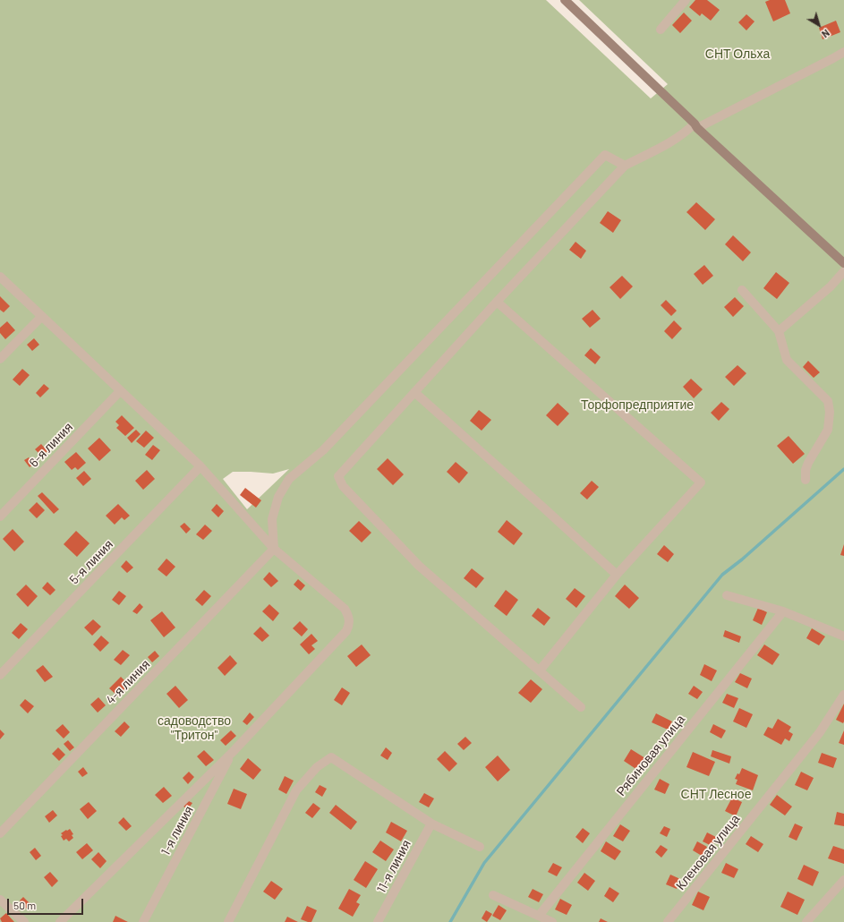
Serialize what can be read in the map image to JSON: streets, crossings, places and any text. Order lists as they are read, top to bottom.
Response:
{
  "streets": {
    "street": [
      "6-я линия",
      "5-я линия",
      "4-я линия",
      "Рябиновая улица",
      "1-я линия",
      "Кленовая улица",
      "11-я линия"
    ]
  },
  "parks": [
    "СНТ Ольха",
    "Торфопредприятие",
    "садоводство \"Тритон\"",
    "СНТ Лесное"
  ],
  "scale_bar": "50 m",
  "north": "bottom right"
}
